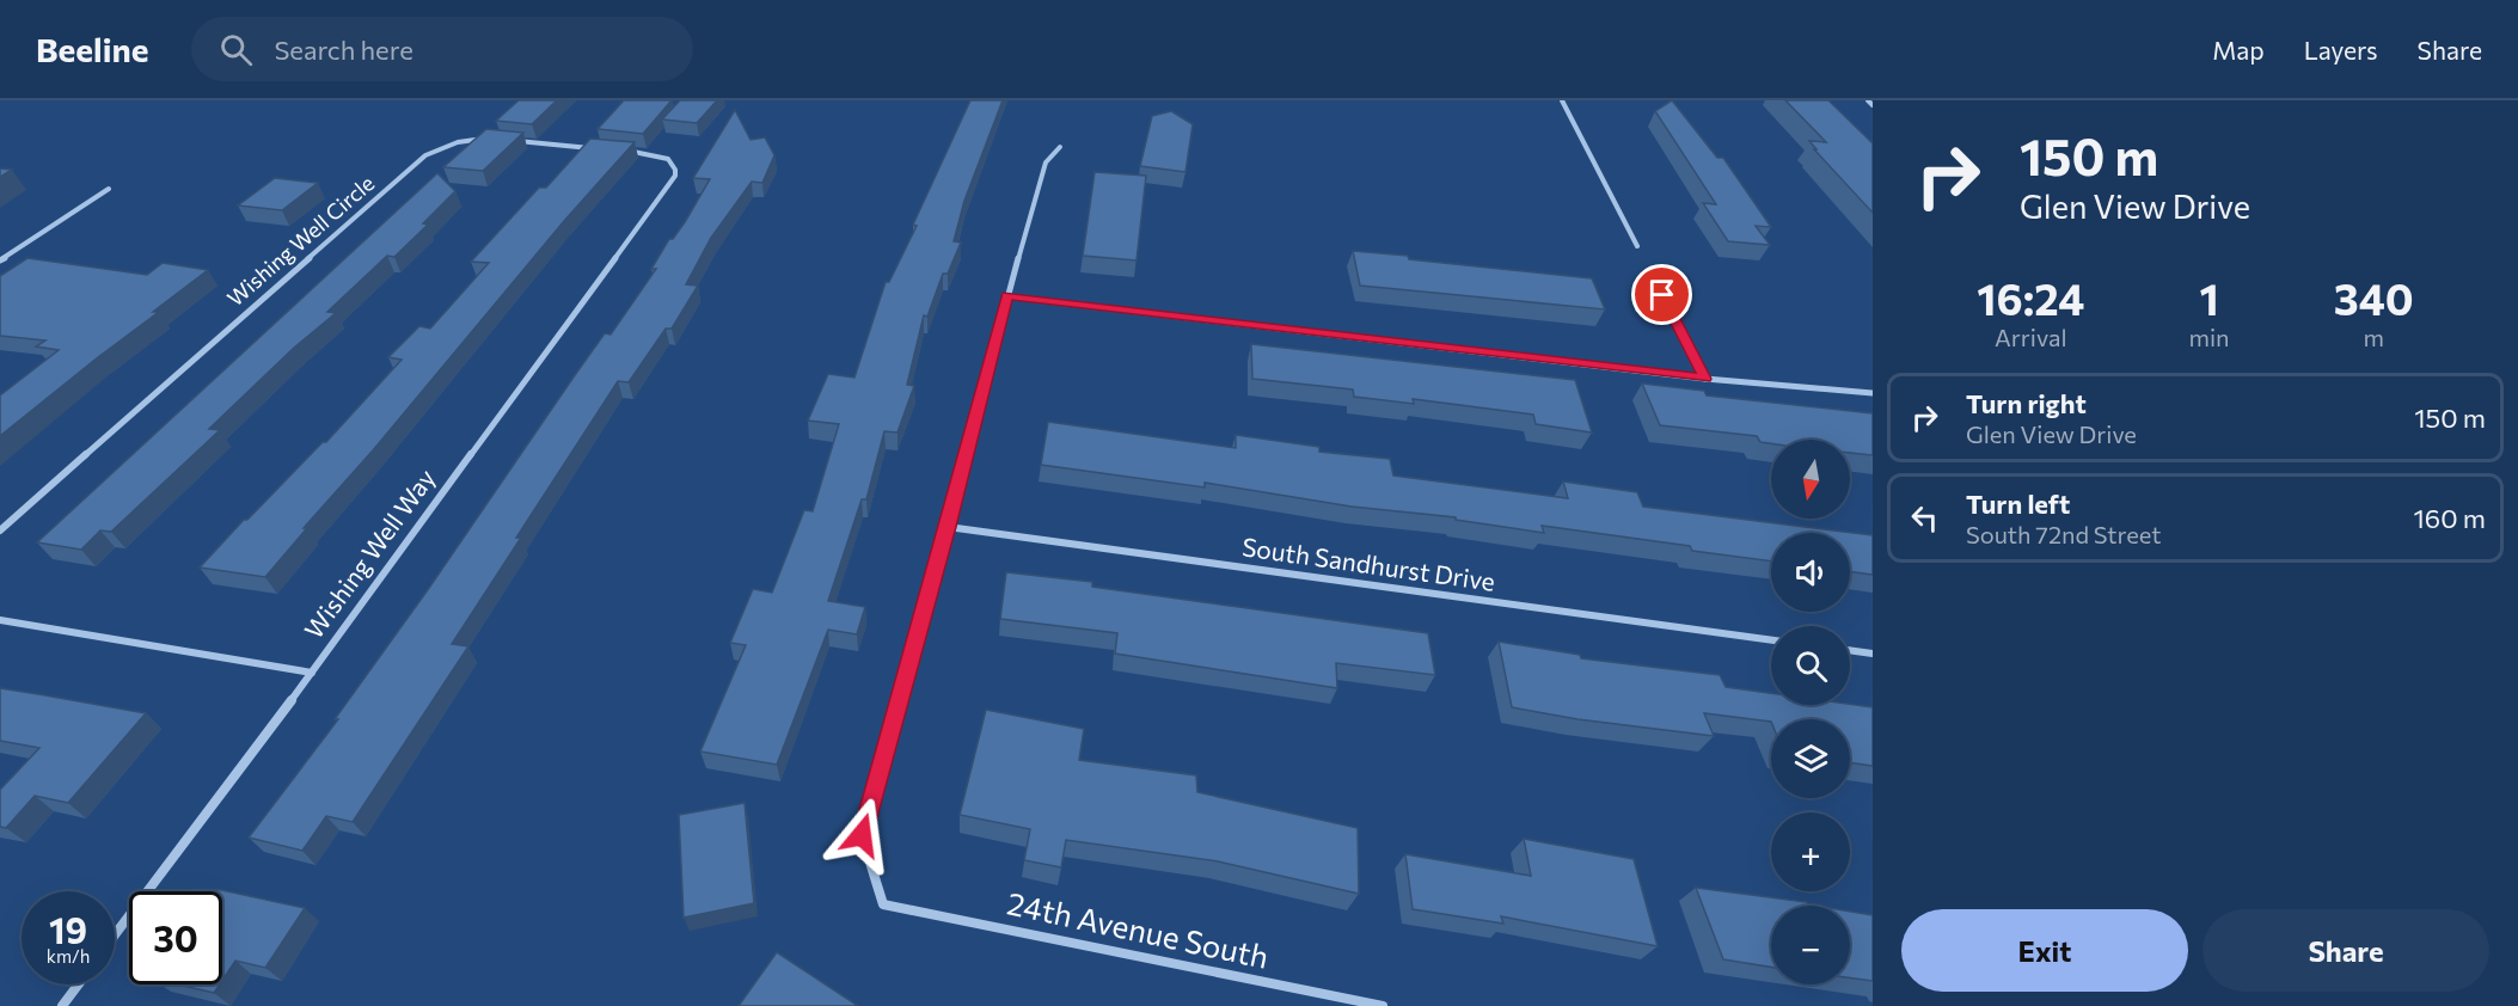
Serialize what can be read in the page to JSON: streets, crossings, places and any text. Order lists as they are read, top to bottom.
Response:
{
  "streets": {
    "street": [
      "Wishing Well Circle",
      "Wishing Well Way",
      "South Sandhurst Drive",
      "24th Avenue South"
    ]
  },
  "crossings": [
    ["South Sandhurst Drive", "24th Avenue South"]
  ],
  "north": "bottom",
  "page": {
    "header": "Beeline",
    "search": "Search here",
    "nav": ["Map", "Layers", "Share"],
    "turn": ["150 m", "Glen View Drive"],
    "eta": [
      "16:24",
      "Arrival",
      "1",
      "min",
      "340",
      "m"
    ],
    "list": [
      {
        "name": "Turn right",
        "note": "Glen View Drive",
        "value": "150 m"
      },
      {
        "name": "Turn left",
        "note": "South 72nd Street",
        "value": "160 m"
      }
    ],
    "map_buttons": ["+", "−"],
    "speed": "19 km/h",
    "limit": "30",
    "buttons": ["Exit", "Share"]
  }
}
